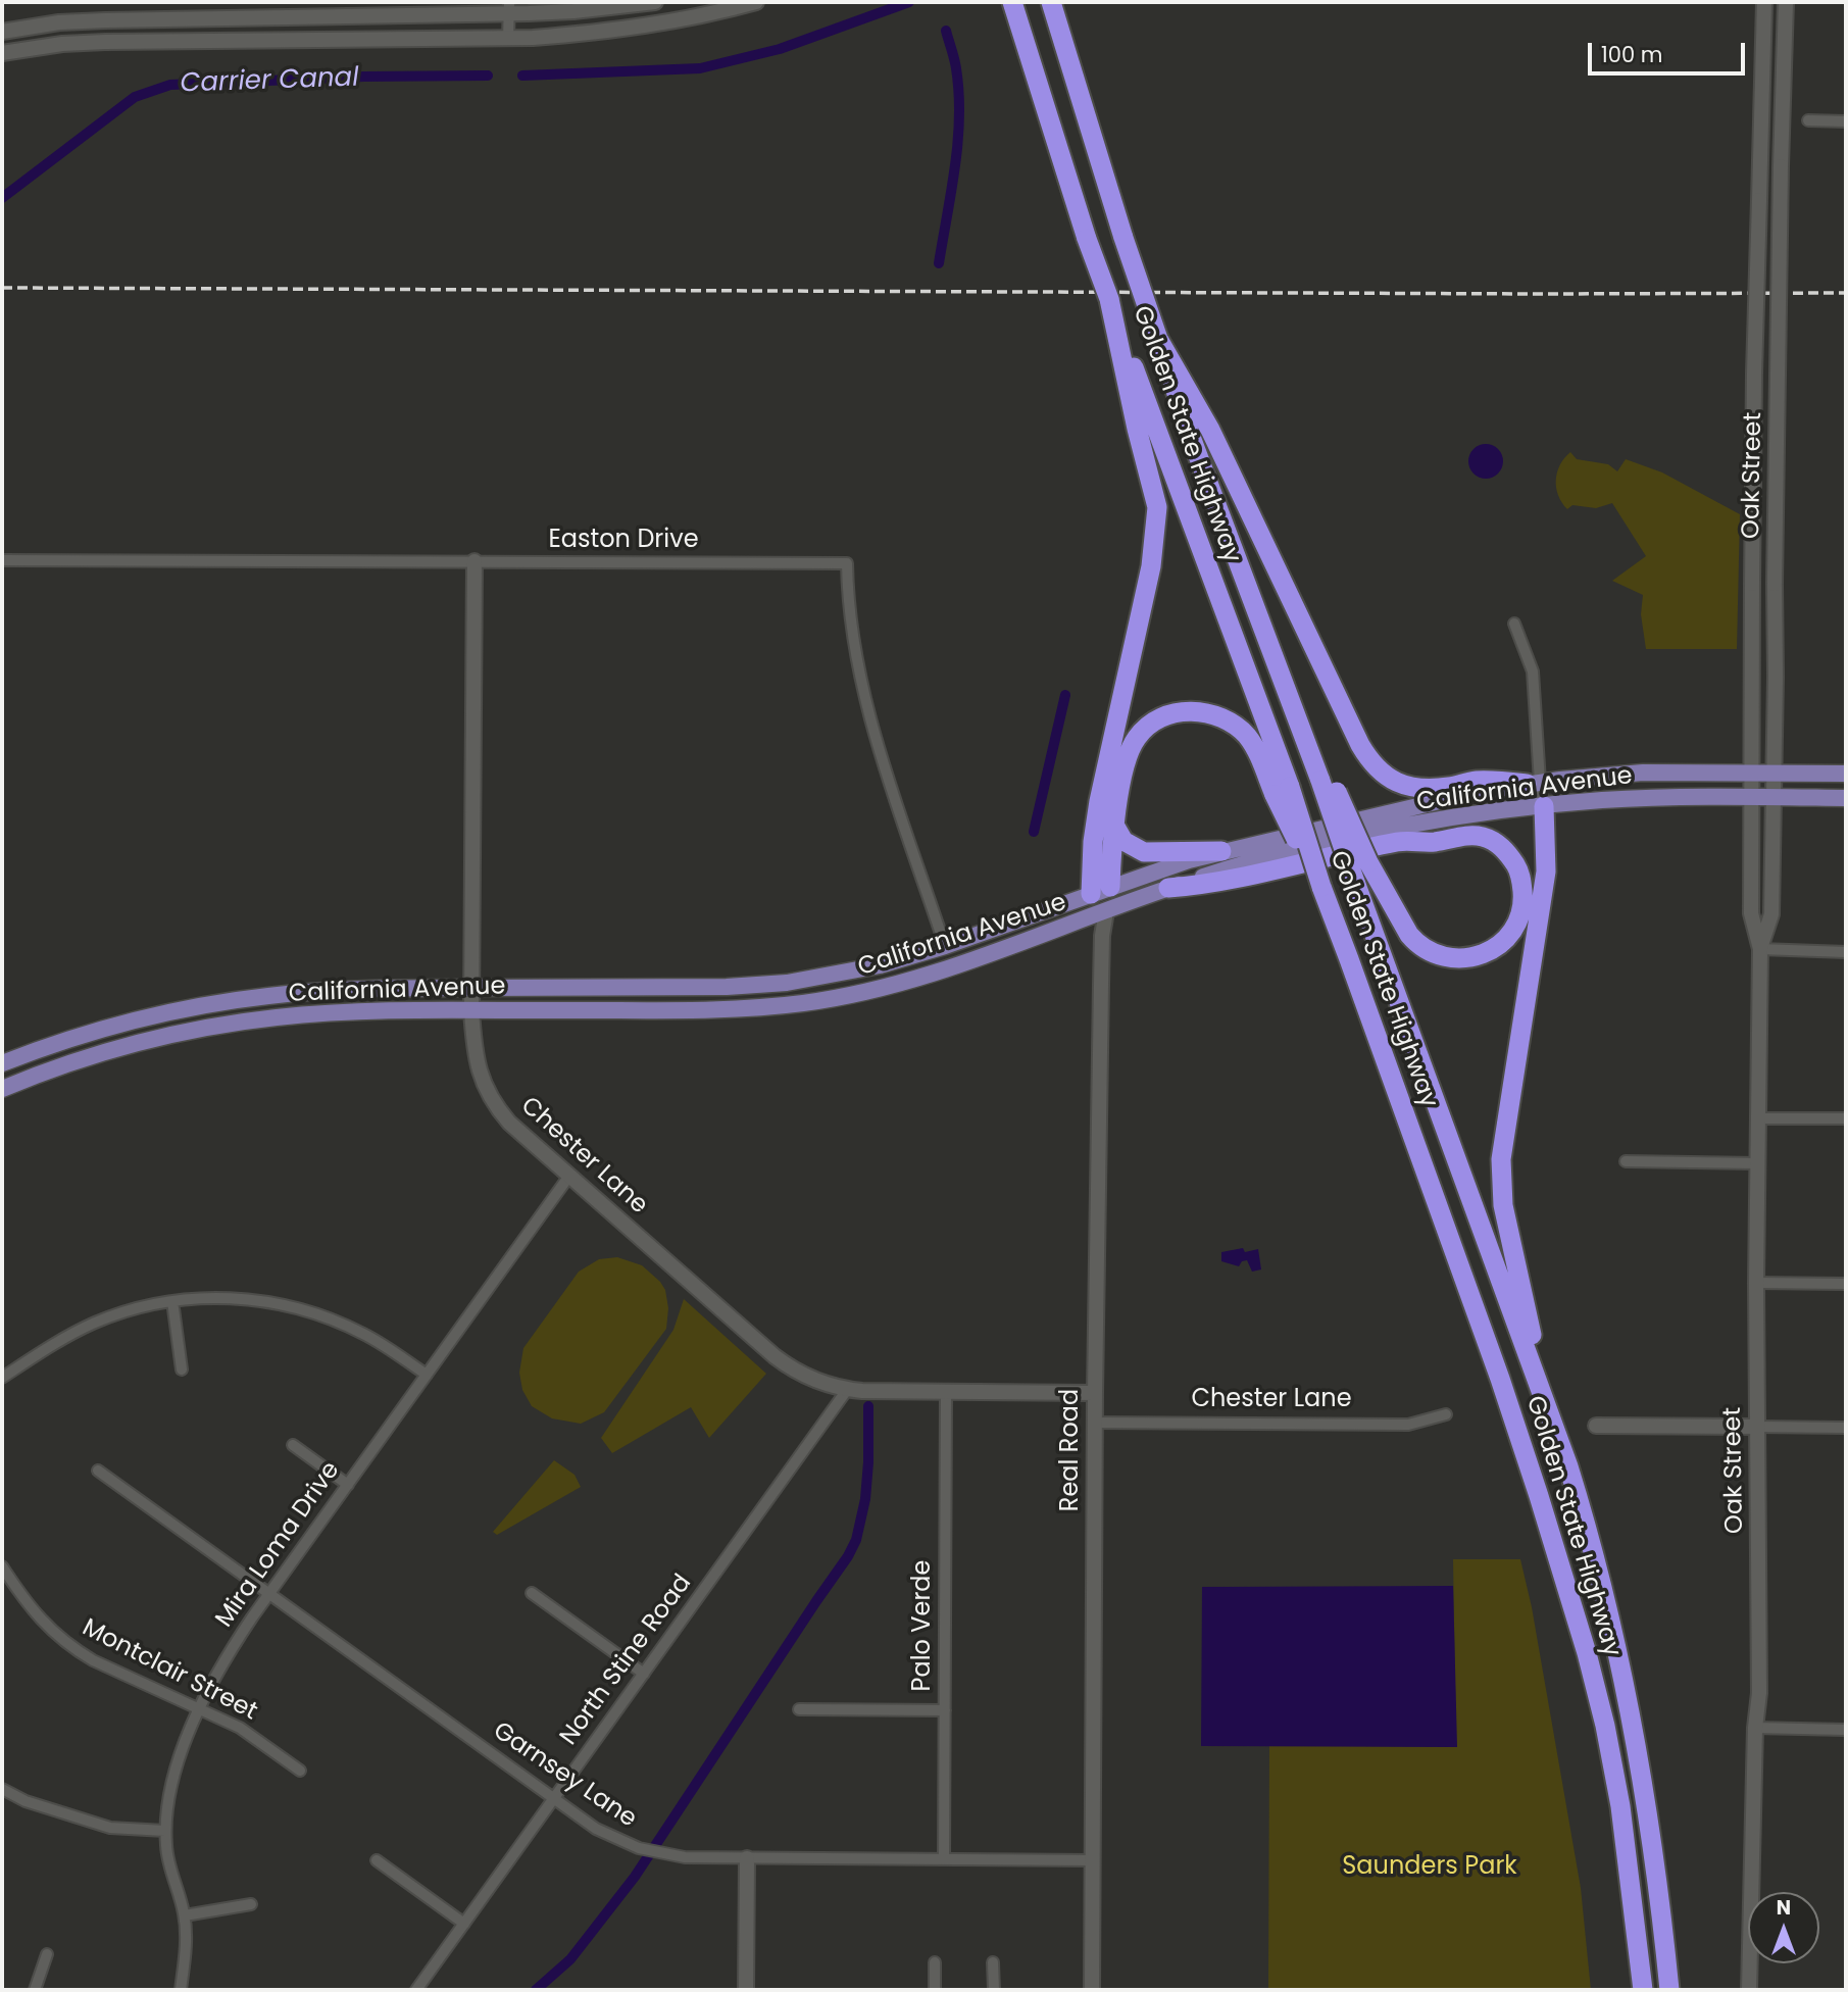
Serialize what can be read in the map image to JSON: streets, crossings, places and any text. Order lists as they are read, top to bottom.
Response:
{
  "streets": {
    "highway": ["Golden State Highway"],
    "main road": [
      "Oak Street",
      "California Avenue",
      "Chester Lane",
      "Real Road"
    ],
    "street": [
      "Easton Drive",
      "Mira Loma Drive",
      "Palo Verde",
      "North Stine Road",
      "Montclair Street",
      "Garnsey Lane"
    ]
  },
  "crossings": [
    ["Oak Street", "California Avenue"],
    ["Easton Drive", "California Avenue"],
    ["Easton Drive", "Chester Lane"],
    ["California Avenue", "Chester Lane"],
    ["California Avenue", "Real Road"],
    ["Chester Lane", "Real Road"],
    ["Chester Lane", "Mira Loma Drive"],
    ["Chester Lane", "Palo Verde"],
    ["Chester Lane", "North Stine Road"],
    ["Real Road", "Garnsey Lane"],
    ["Mira Loma Drive", "Montclair Street"],
    ["Mira Loma Drive", "Garnsey Lane"],
    ["Palo Verde", "Garnsey Lane"],
    ["North Stine Road", "Garnsey Lane"]
  ],
  "water": ["Carrier Canal"],
  "parks": ["Saunders Park"],
  "scale_bar": "100 m",
  "north": "top"
}
